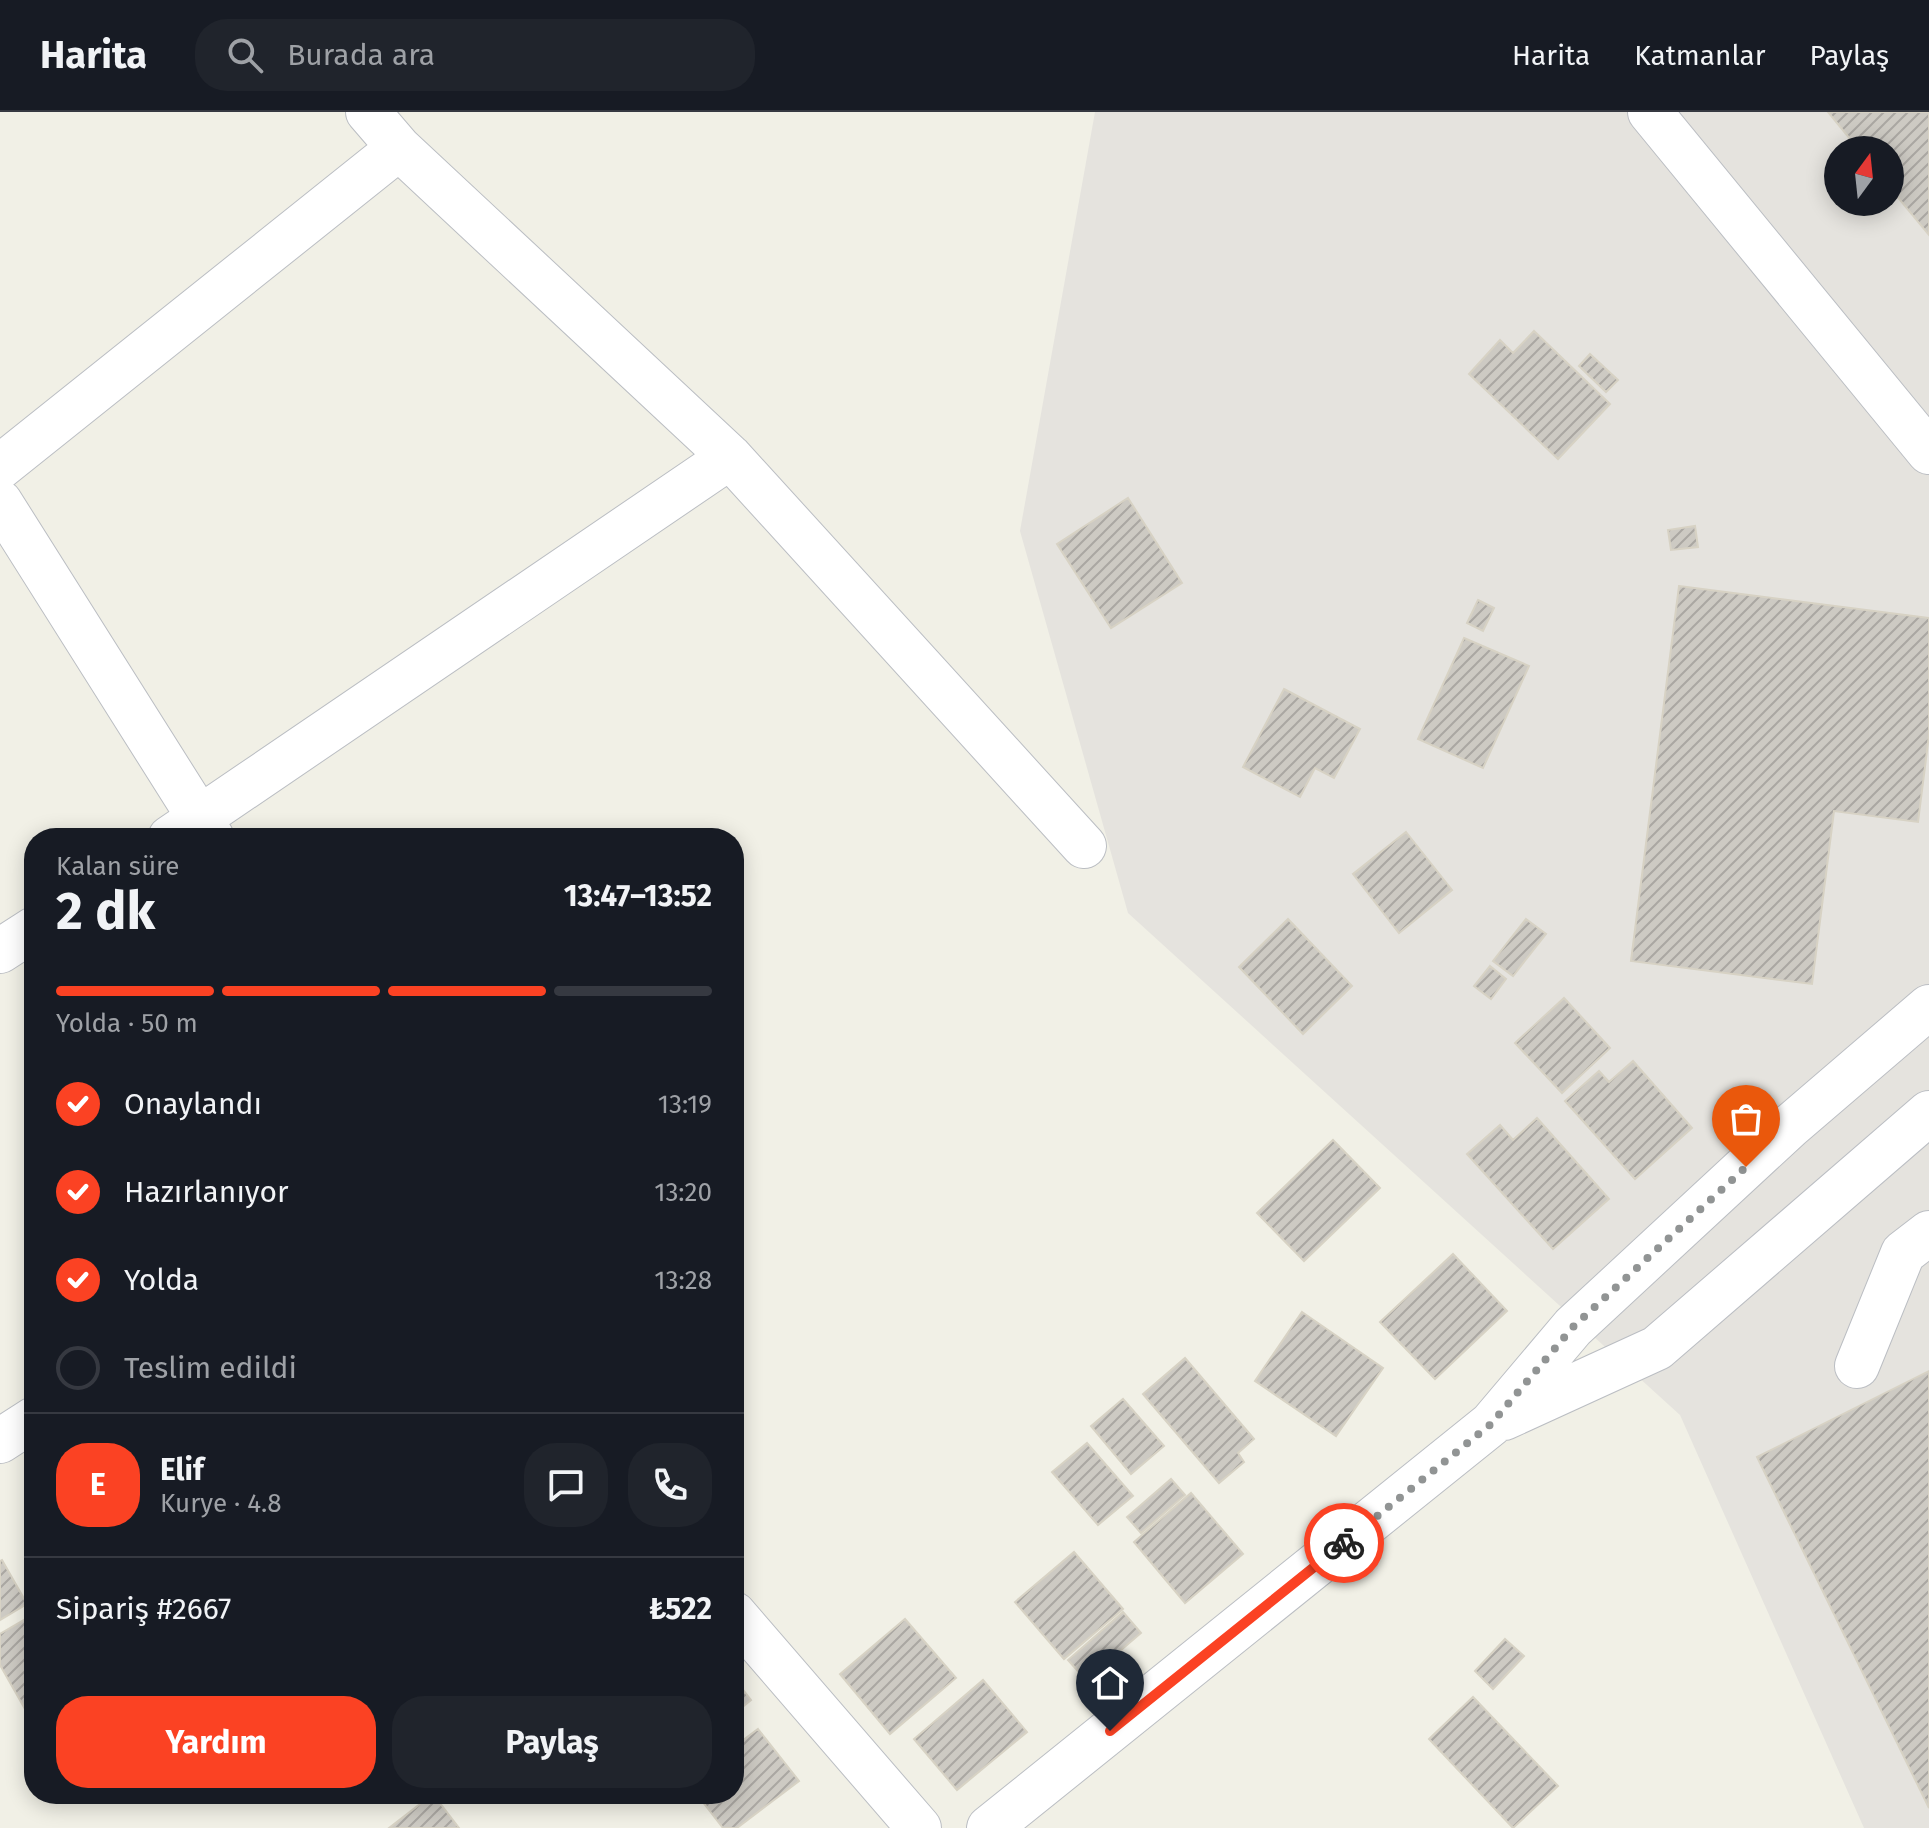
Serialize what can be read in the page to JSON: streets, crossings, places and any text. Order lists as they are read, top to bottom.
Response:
{
  "north": "top",
  "page": {
    "header": "Harita",
    "search": "Burada ara",
    "nav": ["Harita", "Katmanlar", "Paylaş"],
    "heading": ["2 dk", "Kalan süre", "13:47–13:52"],
    "panel": [
      "Elif",
      "Kurye · 4.8",
      "Sipariş #2667",
      "₺522"
    ],
    "bar": "Yolda · 50 m",
    "list": [
      ["Onaylandı", "13:19"],
      ["Hazırlanıyor", "13:20"],
      ["Yolda", "13:28"],
      "Teslim edildi"
    ],
    "round": "E",
    "buttons": ["Yardım", "Paylaş"]
  }
}
